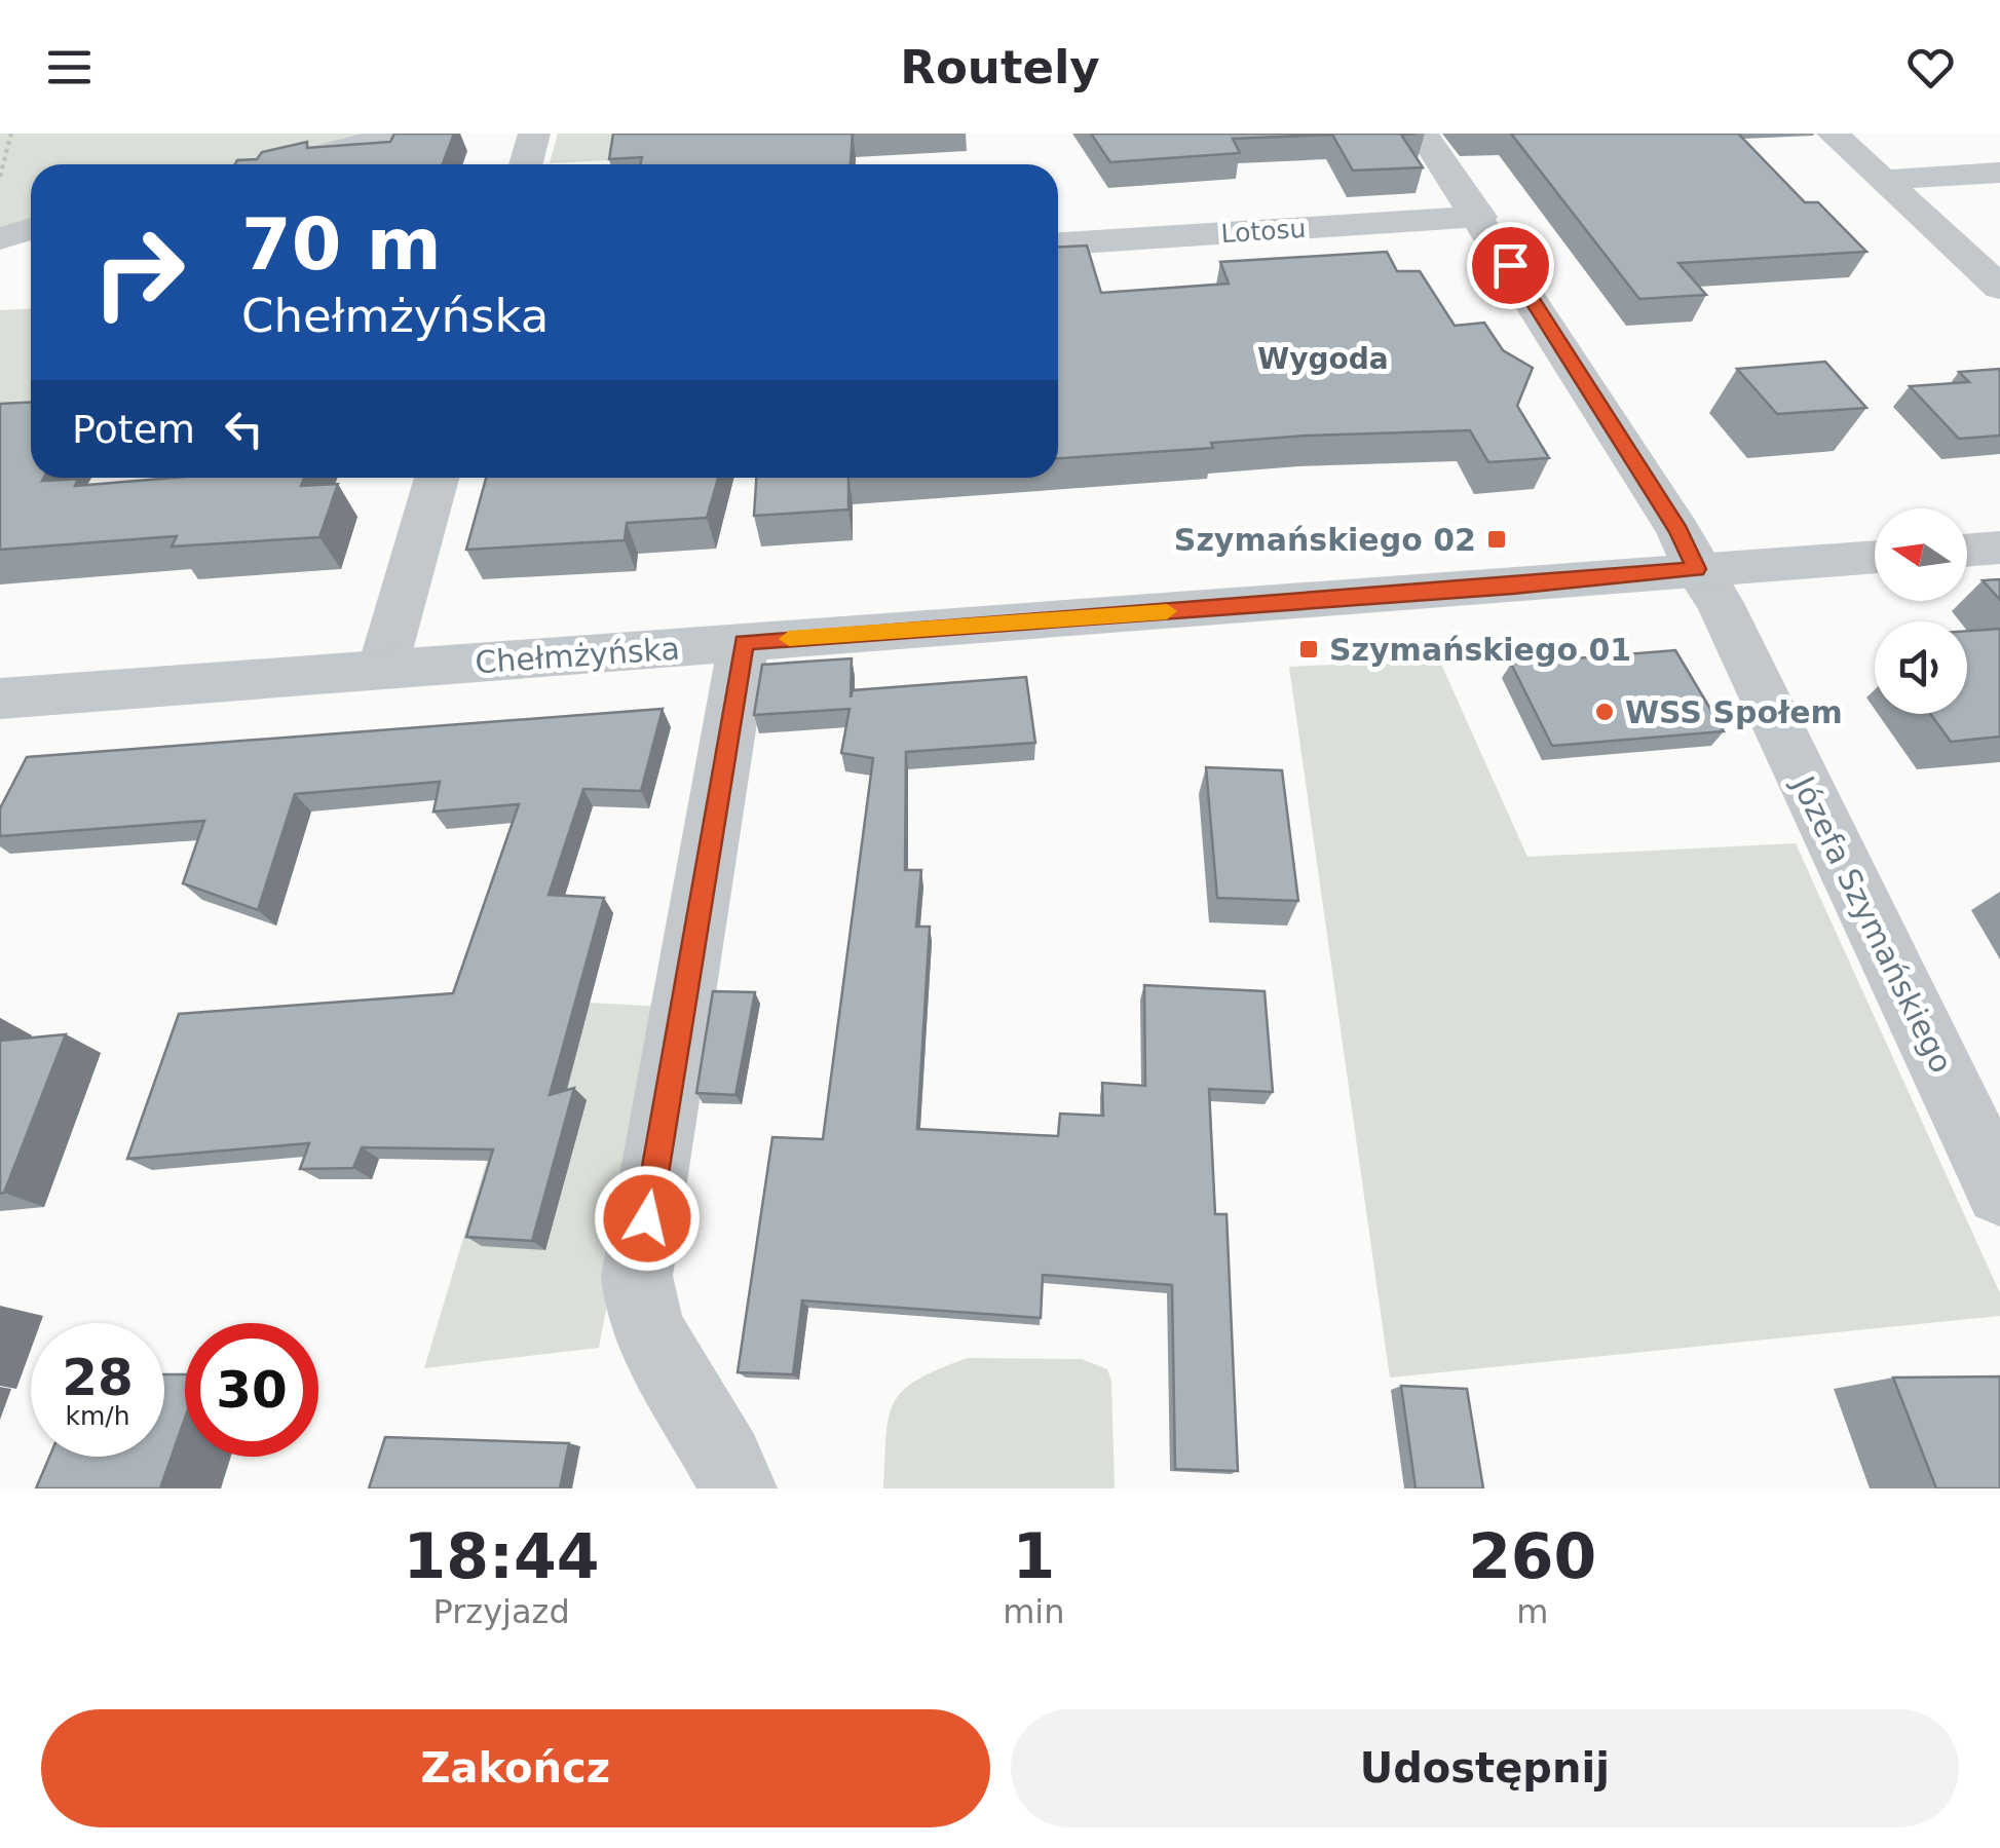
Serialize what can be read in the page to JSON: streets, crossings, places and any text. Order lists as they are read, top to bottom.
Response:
{
  "streets": {
    "street": ["Lotosu", "Chełmżyńska", "Józefa Szymańskiego"]
  },
  "crossings": [
    ["Lotosu", "Józefa Szymańskiego"],
    ["Chełmżyńska", "Józefa Szymańskiego"]
  ],
  "districts": ["Wygoda"],
  "places": {
    "transit": ["Szymańskiego 02", "Szymańskiego 01"],
    "other": ["WSS Społem"]
  },
  "north": "left",
  "page": {
    "header": "Routely",
    "turn": ["70 m", "Chełmżyńska"],
    "then": "Potem",
    "speed": "28 km/h",
    "limit": "30",
    "eta": [
      "18:44",
      "Przyjazd",
      "1",
      "min",
      "260",
      "m"
    ],
    "buttons": ["Zakończ", "Udostępnij"]
  }
}
